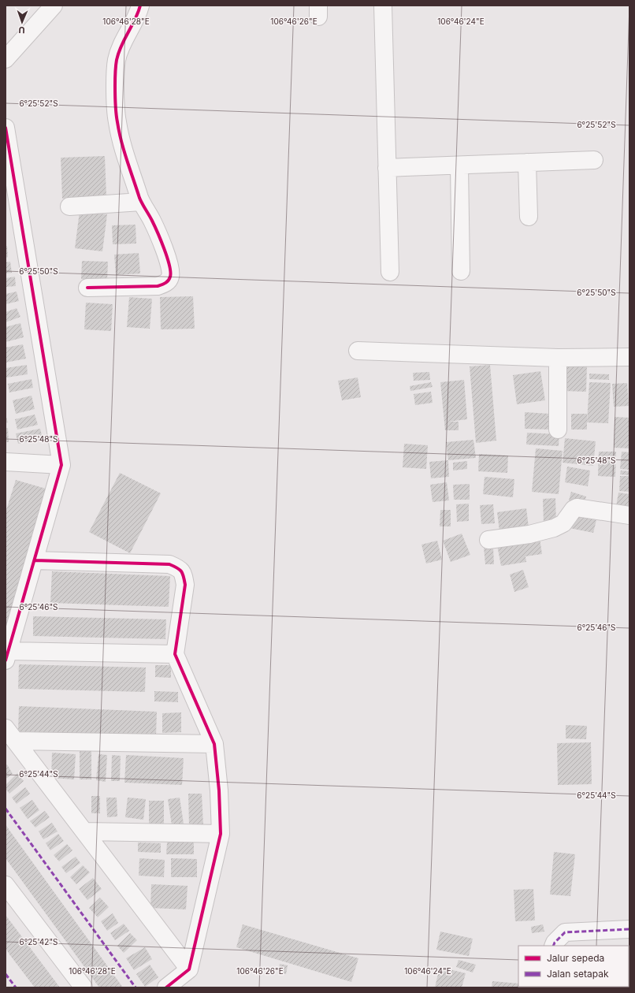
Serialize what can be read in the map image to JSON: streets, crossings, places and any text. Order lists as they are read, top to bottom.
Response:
{
  "legend": ["Jalur sepeda", "Jalan setapak"],
  "north": "bottom",
  "coordinates": [
    "106°46'28\"E",
    "106°46'26\"E",
    "106°46'24\"E",
    "6°25'52\"S",
    "6°25'50\"S",
    "6°25'48\"S",
    "6°25'46\"S",
    "6°25'44\"S",
    "6°25'42\"S"
  ]
}
